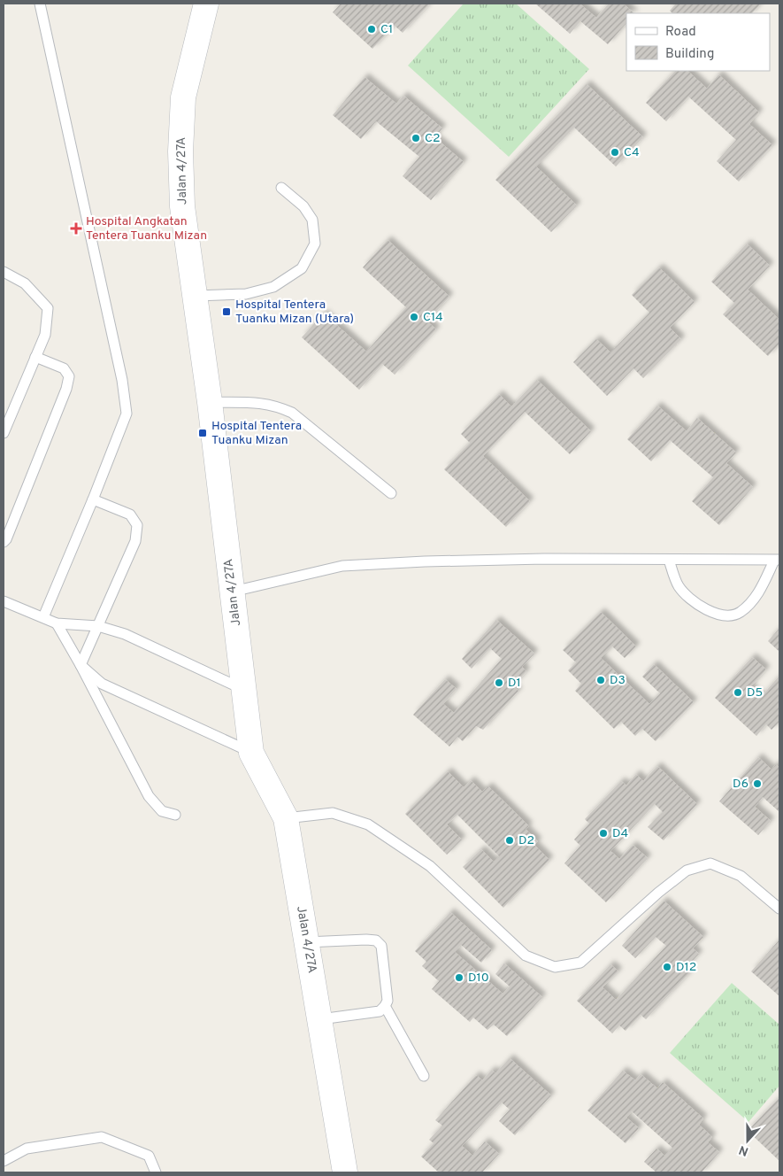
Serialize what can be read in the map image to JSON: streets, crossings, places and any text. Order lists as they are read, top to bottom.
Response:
{
  "streets": {
    "street": ["Jalan 4/27A"]
  },
  "places": {
    "other": [
      "C1",
      "C2",
      "C4",
      "C14",
      "D3",
      "D1",
      "D5",
      "D6",
      "D4",
      "D2",
      "D12",
      "D10"
    ],
    "health": ["Hospital Angkatan Tentera Tuanku Mizan"],
    "transit": ["Hospital Tentera Tuanku Mizan (Utara)", "Hospital Tentera Tuanku Mizan"]
  },
  "legend": ["Road", "Building"],
  "north": "bottom"
}
